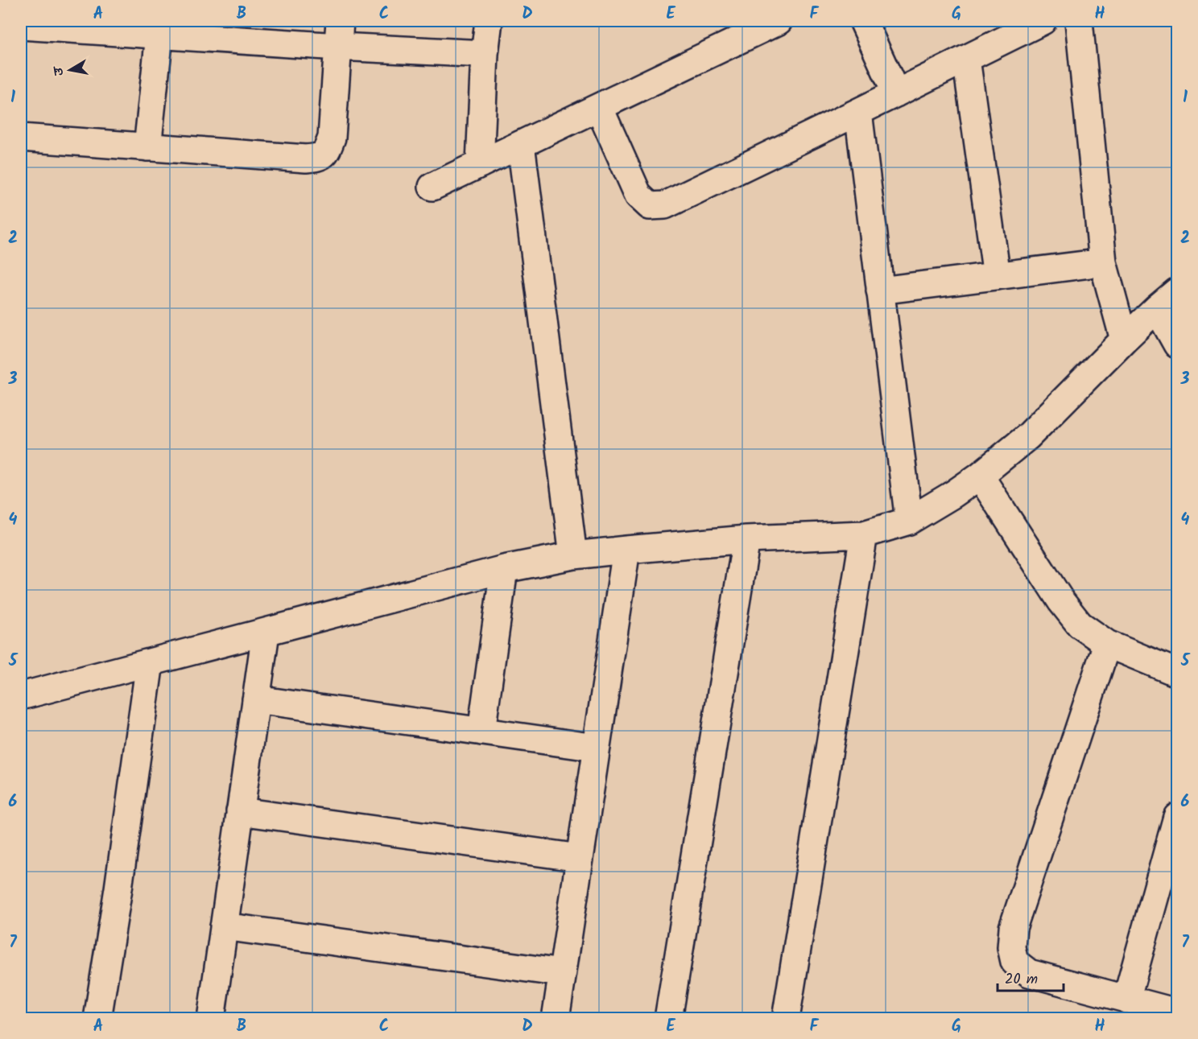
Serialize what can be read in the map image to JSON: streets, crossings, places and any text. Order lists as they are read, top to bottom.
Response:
{
  "scale_bar": "20 m",
  "north": "left",
  "grid": {
    "columns": [
      "A",
      "B",
      "C",
      "D",
      "E",
      "F",
      "G",
      "H"
    ],
    "rows": [
      "1",
      "2",
      "3",
      "4",
      "5",
      "6",
      "7"
    ]
  }
}
